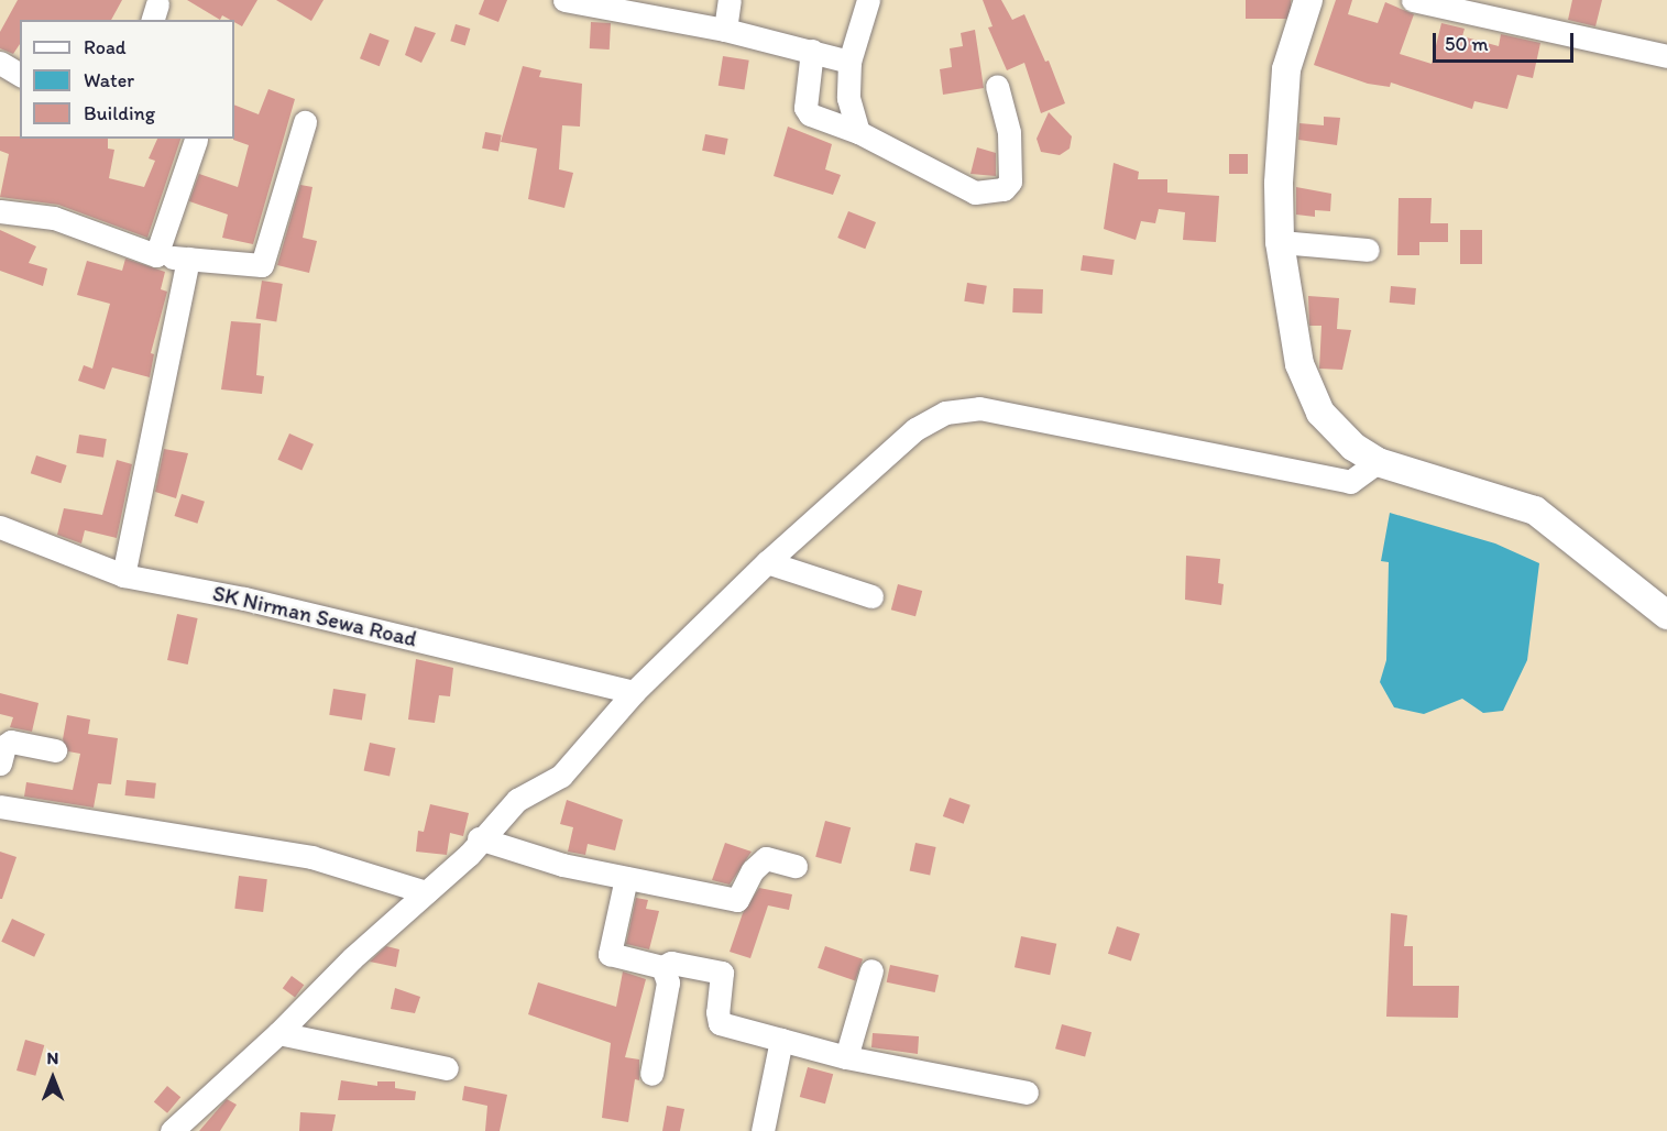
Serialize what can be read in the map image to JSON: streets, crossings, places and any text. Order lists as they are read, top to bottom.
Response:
{
  "streets": {
    "street": ["SK Nirman Sewa Road"]
  },
  "legend": ["Road", "Water", "Building"],
  "scale_bar": "50 m",
  "north": "top"
}
